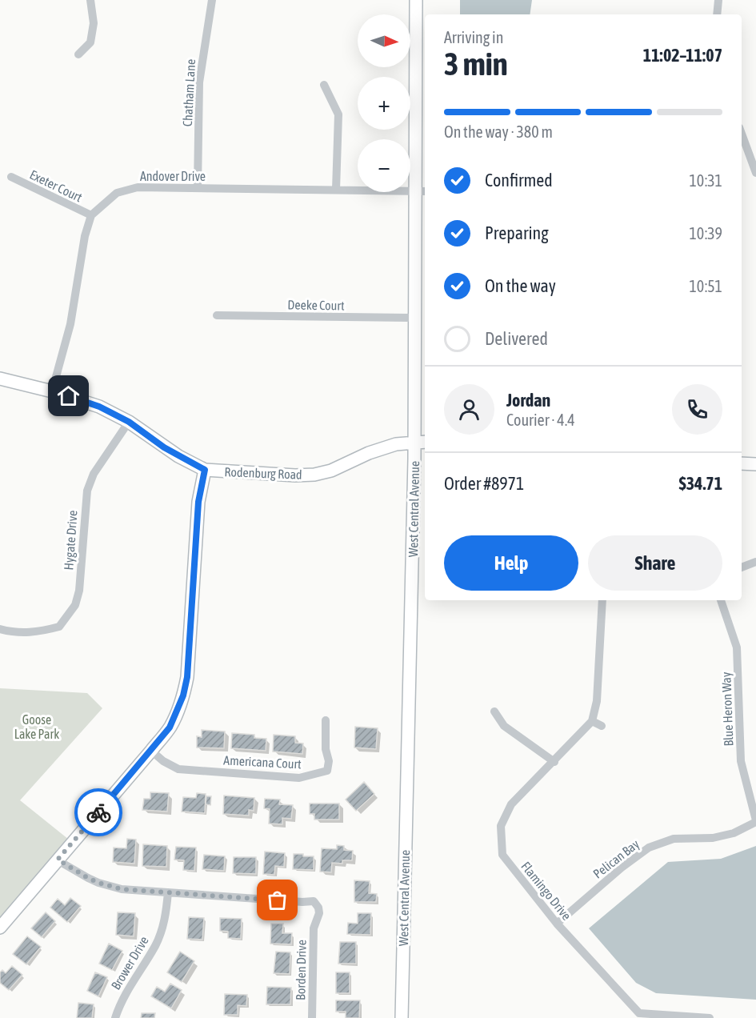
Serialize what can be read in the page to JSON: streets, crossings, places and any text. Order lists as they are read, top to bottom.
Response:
{
  "streets": {
    "street": [
      "Chatham Lane",
      "Andover Drive",
      "Exeter Court",
      "Deeke Court",
      "Rodenburg Road",
      "West Central Avenue",
      "Hygate Drive",
      "Blue Heron Way",
      "Americana Court",
      "Pelican Bay",
      "Flamingo Drive",
      "Brower Drive",
      "Borden Drive"
    ]
  },
  "crossings": [
    ["Chatham Lane", "Andover Drive"],
    ["Andover Drive", "Exeter Court"],
    ["Andover Drive", "West Central Avenue"],
    ["Deeke Court", "West Central Avenue"],
    ["Rodenburg Road", "West Central Avenue"],
    ["Rodenburg Road", "Hygate Drive"],
    ["Blue Heron Way", "Pelican Bay"],
    ["Pelican Bay", "Flamingo Drive"],
    ["Brower Drive", "Borden Drive"]
  ],
  "parks": ["Goose Lake Park"],
  "north": "right",
  "page": {
    "map_buttons": ["+", "−"],
    "heading": ["3 min", "Arriving in", "11:02–11:07"],
    "panel": [
      "Jordan",
      "Courier · 4.4",
      "Order #8971",
      "$34.71"
    ],
    "bar": "On the way · 380 m",
    "list": [
      ["Confirmed", "10:31"],
      ["Preparing", "10:39"],
      ["On the way", "10:51"],
      "Delivered"
    ],
    "buttons": ["Help", "Share"]
  }
}
